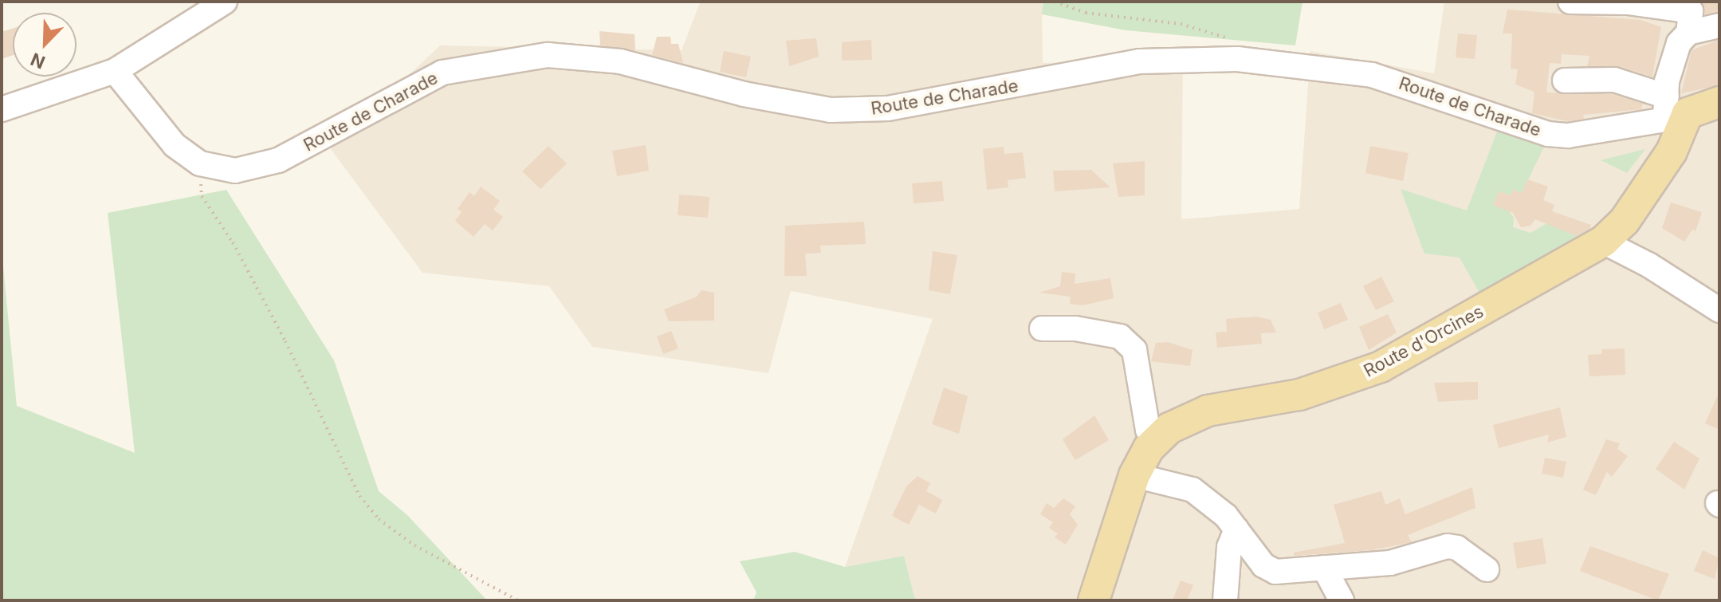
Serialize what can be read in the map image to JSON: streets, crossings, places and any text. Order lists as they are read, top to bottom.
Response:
{
  "streets": {
    "main road": ["Route d'Orcines"],
    "street": ["Route de Charade"]
  },
  "crossings": [
    ["Route de Charade", "Route d'Orcines"]
  ],
  "north": "bottom left"
}
